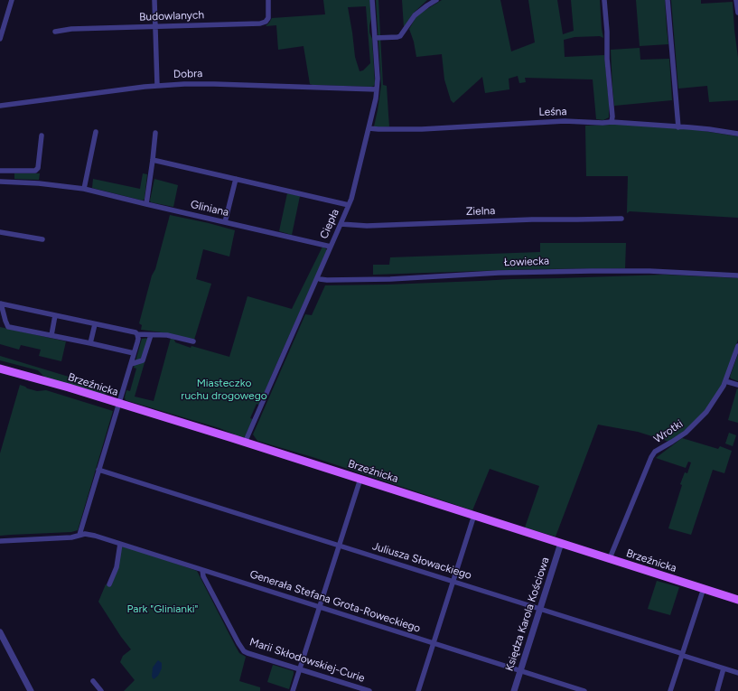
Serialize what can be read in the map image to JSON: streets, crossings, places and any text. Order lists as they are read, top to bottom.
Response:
{
  "streets": {
    "main road": ["Brzeźnicka"],
    "street": [
      "Budowlanych",
      "Dobra",
      "Leśna",
      "Gliniana",
      "Zielna",
      "Ciepła",
      "Łowiecka",
      "Wrotki",
      "Juliusza Słowackiego",
      "Generała Stefana Grota-Roweckiego",
      "Księdza Karola Kościowa",
      "Marii Skłodowskiej-Curie"
    ]
  },
  "crossings": [
    ["Dobra", "Ciepła"],
    ["Leśna", "Ciepła"],
    ["Gliniana", "Ciepła"],
    ["Zielna", "Ciepła"],
    ["Ciepła", "Łowiecka"],
    ["Ciepła", "Brzeźnicka"],
    ["Brzeźnicka", "Wrotki"],
    ["Brzeźnicka", "Księdza Karola Kościowa"],
    ["Juliusza Słowackiego", "Księdza Karola Kościowa"],
    ["Generała Stefana Grota-Roweckiego", "Księdza Karola Kościowa"],
    ["Generała Stefana Grota-Roweckiego", "Marii Skłodowskiej-Curie"]
  ],
  "parks": ["Miasteczko ruchu drogowego", "Park \"Glinianki\""]
}
